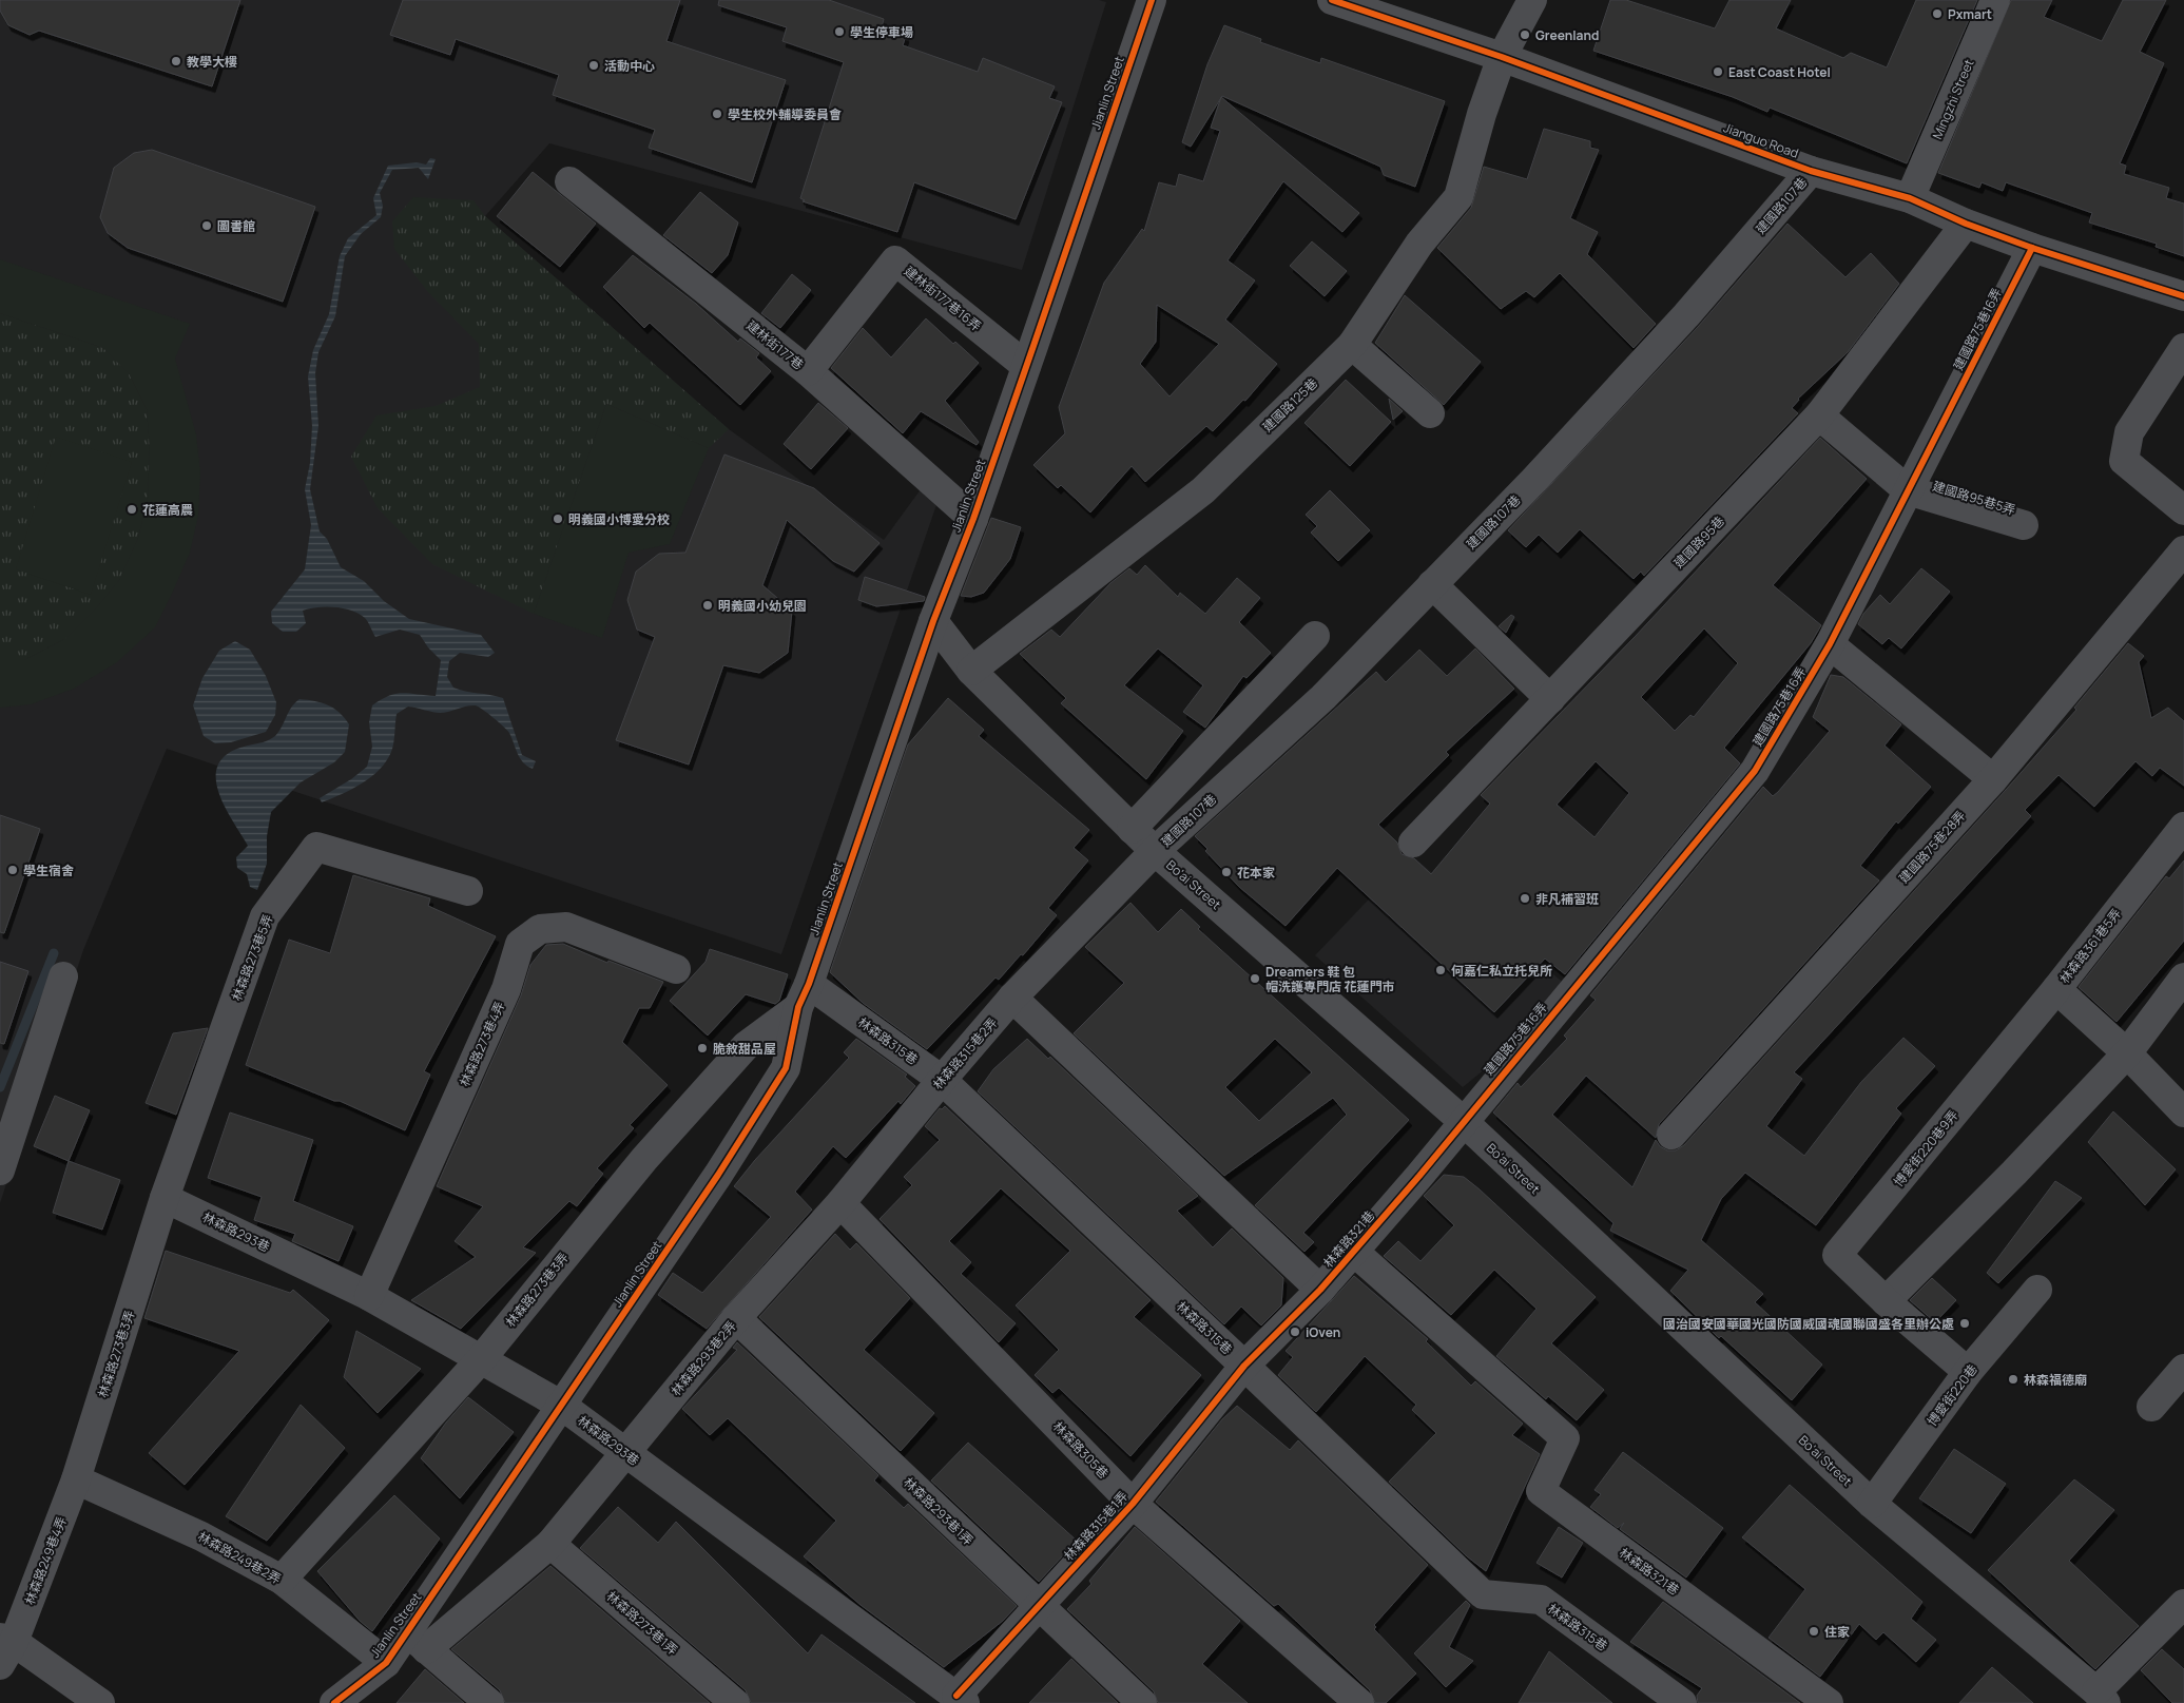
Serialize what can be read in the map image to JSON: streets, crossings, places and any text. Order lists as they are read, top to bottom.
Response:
{
  "streets": {
    "street": [
      "Jianlin Street",
      "Mingzhi Street",
      "Jianguo Road",
      "建國路107巷",
      "建林街177巷16弄",
      "建國路75巷16弄",
      "建林街177巷",
      "建國路125巷",
      "建國路95巷5弄",
      "建國路95巷",
      "建國路75巷28弄",
      "Bo'ai Street",
      "林森路361巷5弄",
      "林森路273巷5弄",
      "林森路315巷",
      "林森路273巷4弄",
      "林森路315巷2弄",
      "博愛街220巷9弄",
      "林森路293巷",
      "林森路321巷",
      "林森路273巷3弄",
      "林森路293巷2弄",
      "博愛街220巷",
      "林森路305巷",
      "林森路293巷1弄",
      "林森路315巷1弄",
      "林森路249巷2弄",
      "林森路249巷4弄",
      "林森路273巷1弄"
    ]
  },
  "crossings": [
    ["Jianlin Street", "建林街177巷16弄"],
    ["Jianlin Street", "建林街177巷"],
    ["Jianlin Street", "Bo'ai Street"],
    ["Jianlin Street", "林森路315巷"],
    ["Jianlin Street", "林森路293巷"],
    ["Jianlin Street", "林森路273巷3弄"],
    ["Jianlin Street", "林森路293巷2弄"],
    ["Jianlin Street", "林森路249巷2弄"],
    ["Mingzhi Street", "Jianguo Road"],
    ["Jianguo Road", "建國路107巷"],
    ["Jianguo Road", "建國路75巷16弄"],
    ["Jianguo Road", "建國路125巷"],
    ["Jianguo Road", "建國路95巷"],
    ["建國路107巷", "Bo'ai Street"],
    ["建國路107巷", "林森路315巷2弄"],
    ["建林街177巷16弄", "建林街177巷"],
    ["建國路75巷16弄", "建國路95巷5弄"],
    ["建國路75巷16弄", "Bo'ai Street"],
    ["建國路75巷16弄", "林森路321巷"],
    ["建國路125巷", "Bo'ai Street"],
    ["建國路95巷5弄", "建國路95巷"],
    ["Bo'ai Street", "林森路315巷2弄"],
    ["Bo'ai Street", "林森路321巷"],
    ["Bo'ai Street", "博愛街220巷"],
    ["林森路361巷5弄", "博愛街220巷9弄"],
    ["林森路273巷5弄", "林森路293巷"],
    ["林森路273巷5弄", "林森路273巷3弄"],
    ["林森路315巷", "林森路315巷2弄"],
    ["林森路315巷", "林森路321巷"],
    ["林森路315巷", "林森路273巷3弄"],
    ["林森路315巷", "林森路315巷1弄"],
    ["林森路273巷4弄", "林森路293巷"],
    ["林森路315巷2弄", "林森路293巷2弄"],
    ["林森路315巷2弄", "林森路305巷"],
    ["博愛街220巷9弄", "博愛街220巷"],
    ["林森路293巷", "林森路273巷3弄"],
    ["林森路293巷", "林森路293巷2弄"],
    ["林森路293巷", "林森路315巷1弄"],
    ["林森路321巷", "林森路315巷1弄"],
    ["林森路273巷3弄", "林森路249巷2弄"],
    ["林森路273巷3弄", "林森路249巷4弄"],
    ["林森路293巷2弄", "林森路293巷1弄"],
    ["林森路293巷2弄", "林森路273巷1弄"],
    ["林森路305巷", "林森路315巷1弄"],
    ["林森路293巷1弄", "林森路315巷1弄"],
    ["林森路249巷2弄", "林森路249巷4弄"]
  ],
  "places": [
    "Pxmart",
    "學生停車場",
    "Greenland",
    "教學大樓",
    "活動中心",
    "East Coast Hotel",
    "學生校外輔導委員會",
    "圖書館",
    "花蓮高農",
    "明義國小博愛分校",
    "明義國小幼兒園",
    "學生宿舍",
    "花本家",
    "非凡補習班",
    "何嘉仁私立托兒所",
    "Dreamers 鞋 包 帽洗護專門店 花蓮門市",
    "脆敘甜品屋",
    "國治國安國華國光國防國威國魂國聯國盛各里辦公處",
    "iOven",
    "林森福德廟",
    "住家"
  ]
}
